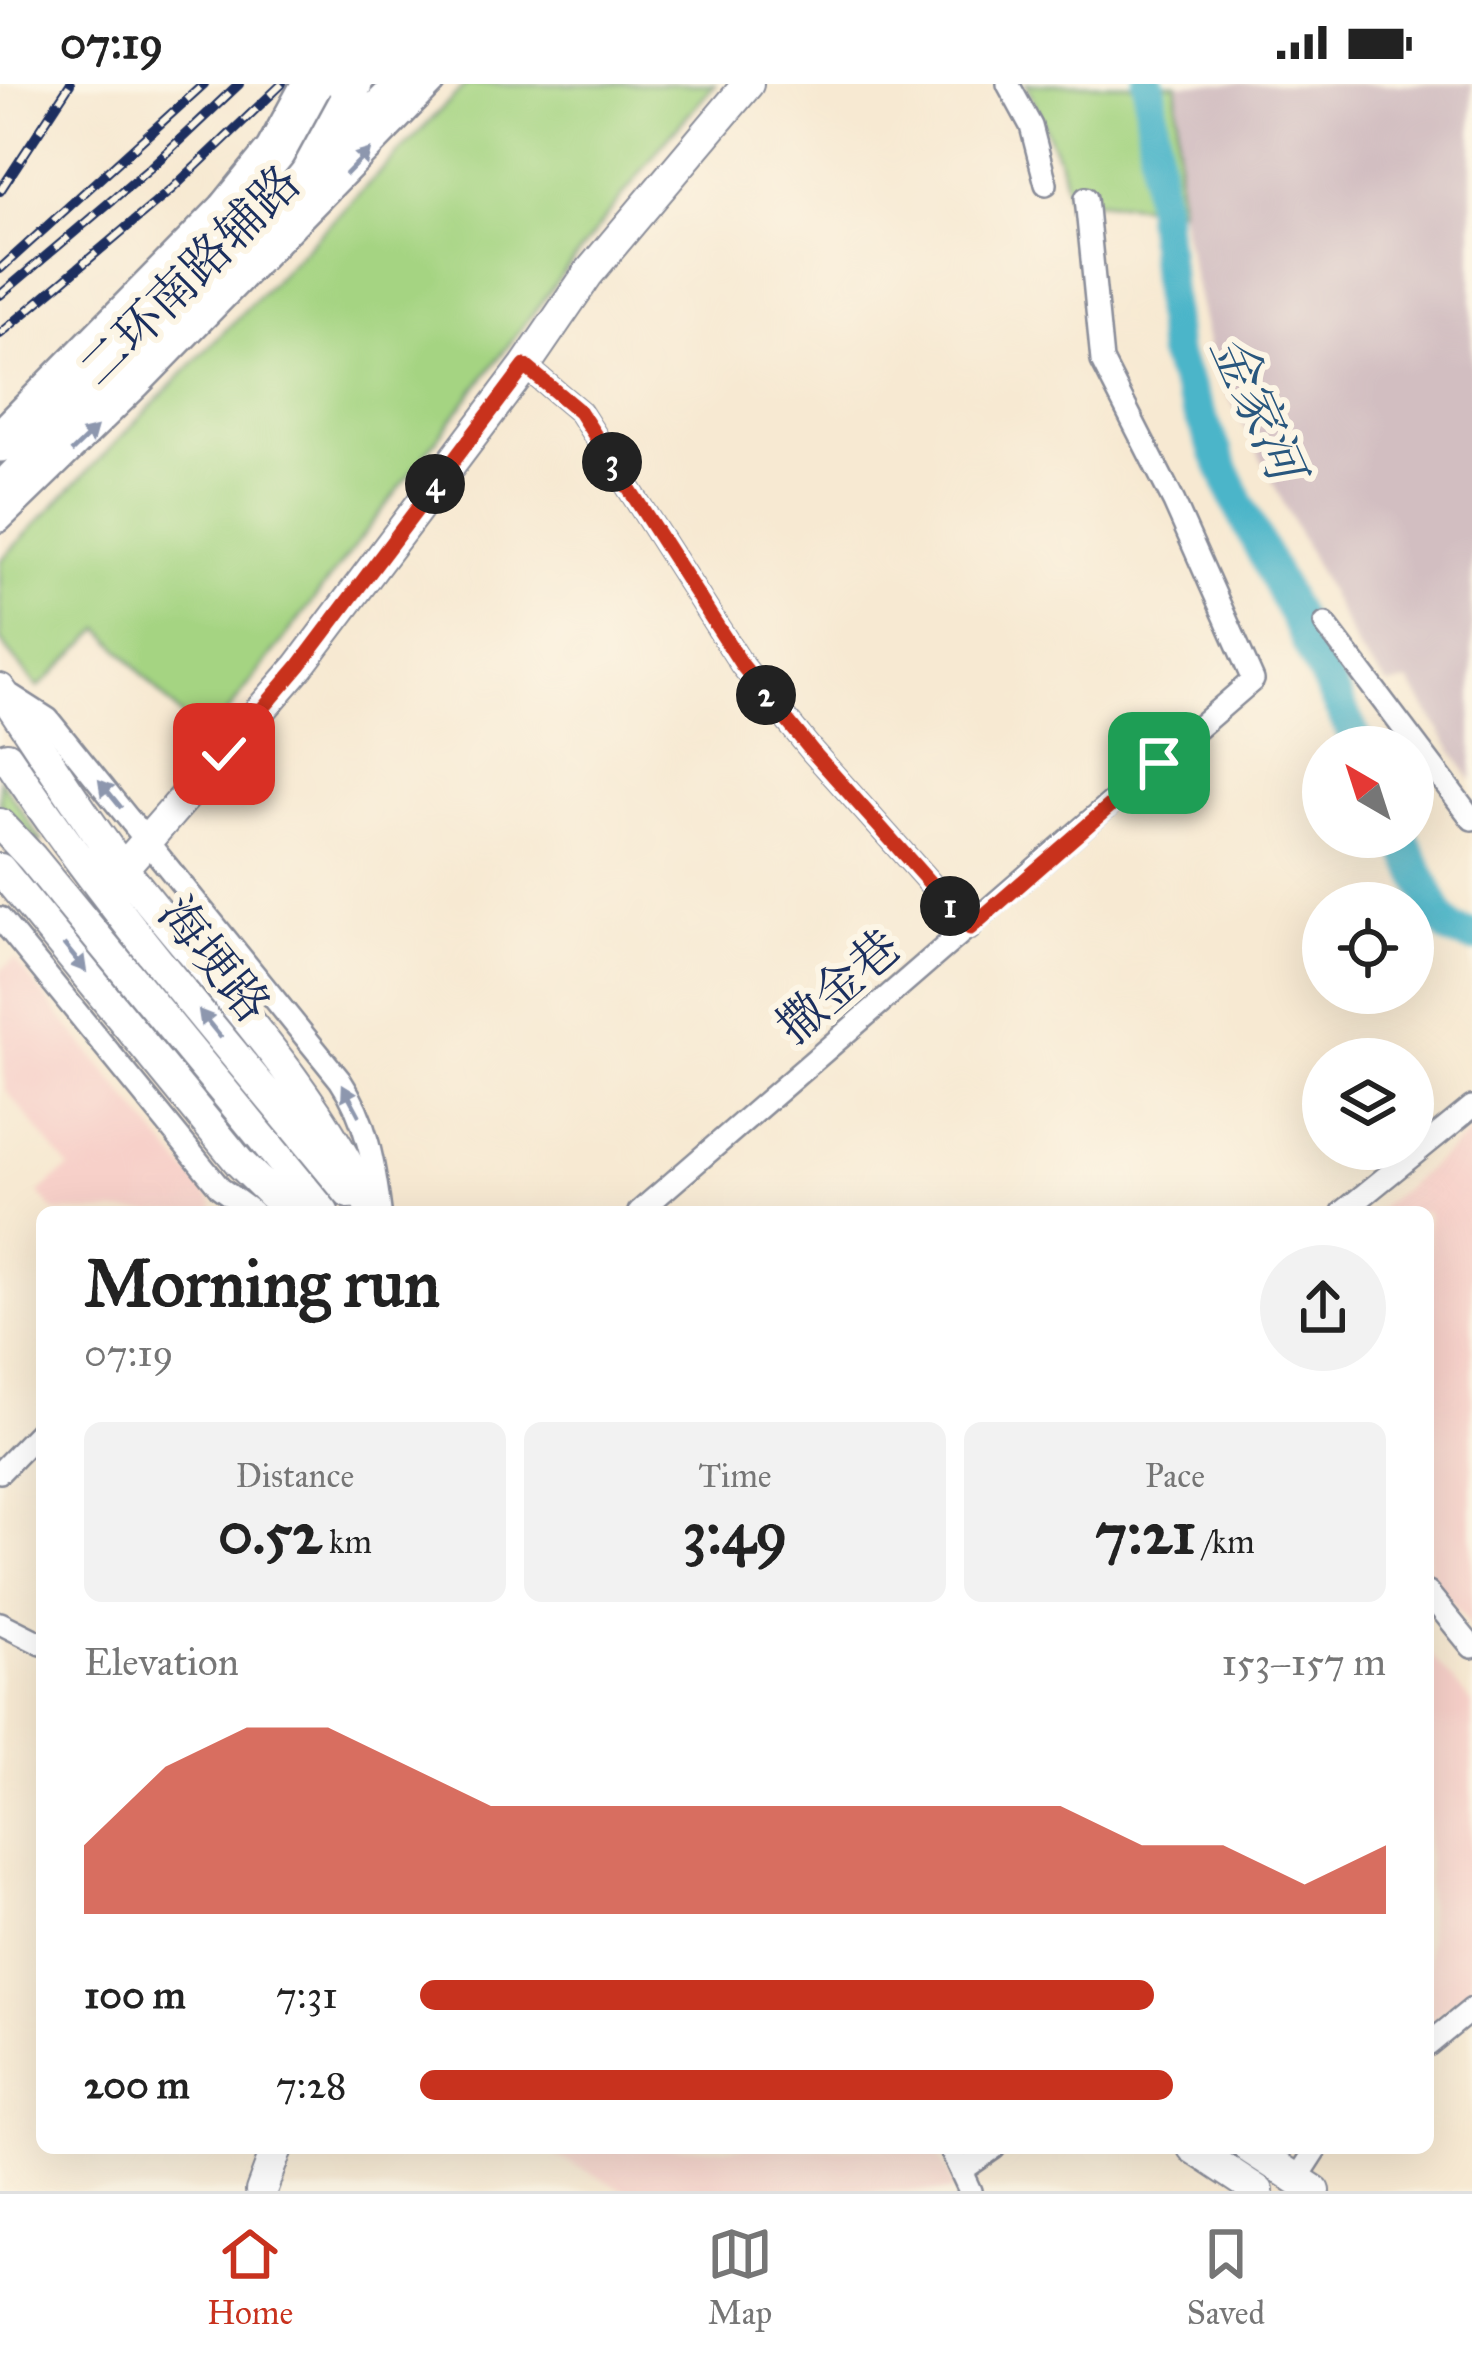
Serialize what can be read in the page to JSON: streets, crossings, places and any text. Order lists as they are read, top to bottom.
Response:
{
  "streets": {
    "main road": ["海埂路"],
    "street": ["二环南路辅路", "撒金巷"]
  },
  "water": ["金家河"],
  "north": "top left",
  "page": {
    "status": "07:19",
    "pins": [
      "3",
      "4",
      "2",
      "1"
    ],
    "heading": ["Morning run", "07:19"],
    "stats": [
      ["Distance", "0.52 km"],
      ["Time", "3:49"],
      ["Pace", "7:21 /km"]
    ],
    "chart": ["Elevation", "153–157 m"],
    "list": [
      {
        "name": "100 m",
        "note": "7:31"
      },
      {
        "name": "200 m",
        "note": "7:28"
      }
    ],
    "tabs": ["Home", "Map", "Saved"]
  }
}
